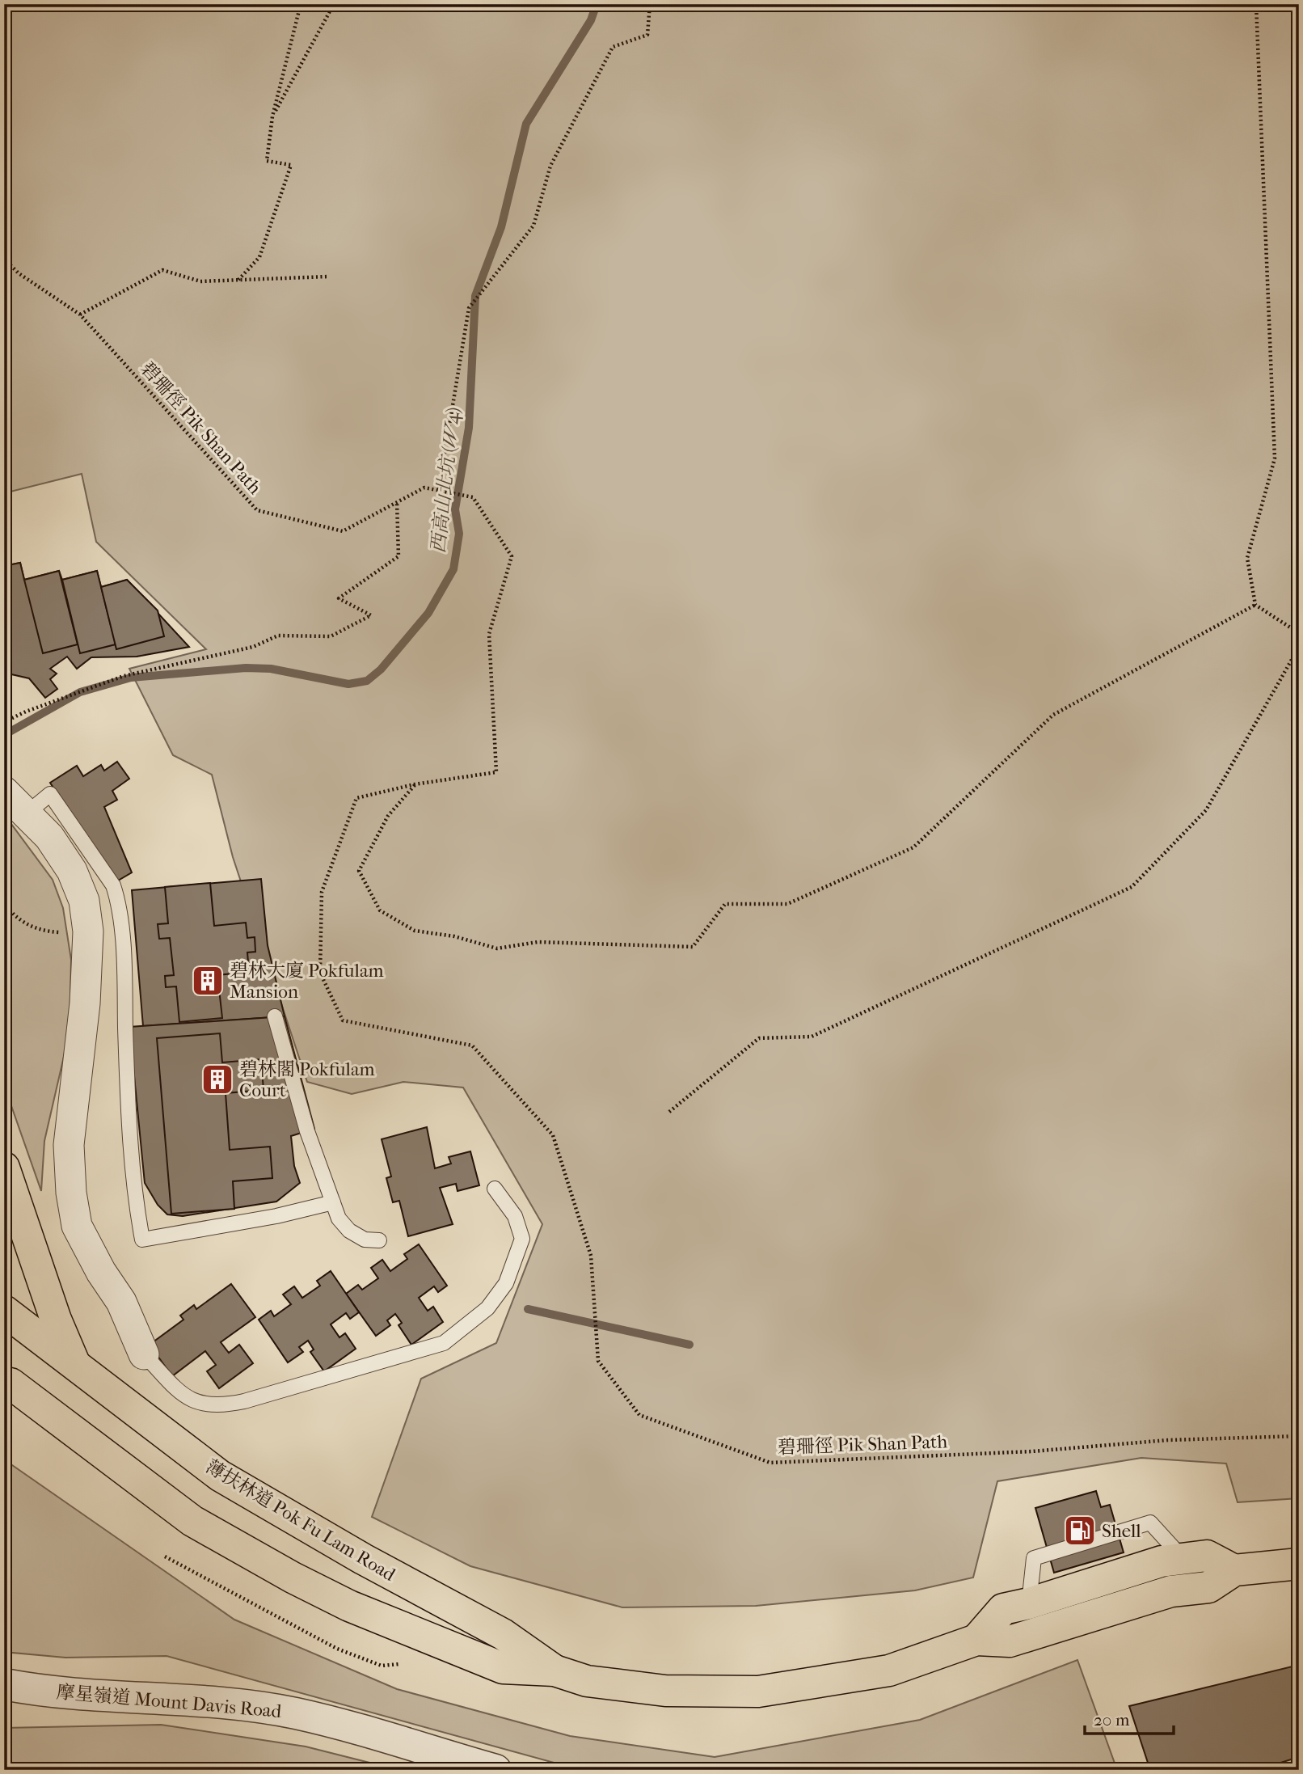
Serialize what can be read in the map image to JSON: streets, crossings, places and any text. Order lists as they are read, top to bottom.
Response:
{
  "streets": {
    "main road": ["薄扶林道 Pok Fu Lam Road"],
    "street": ["摩星嶺道 Mount Davis Road"],
    "path": ["碧珊徑 Pik Shan Path"]
  },
  "water": ["西高山北坑 (W4)"],
  "places": {
    "building": ["碧林大廈 Pokfulam Mansion", "碧林閣 Pokfulam Court"],
    "fuel station": ["Shell"]
  },
  "scale_bar": "20 m"
}
